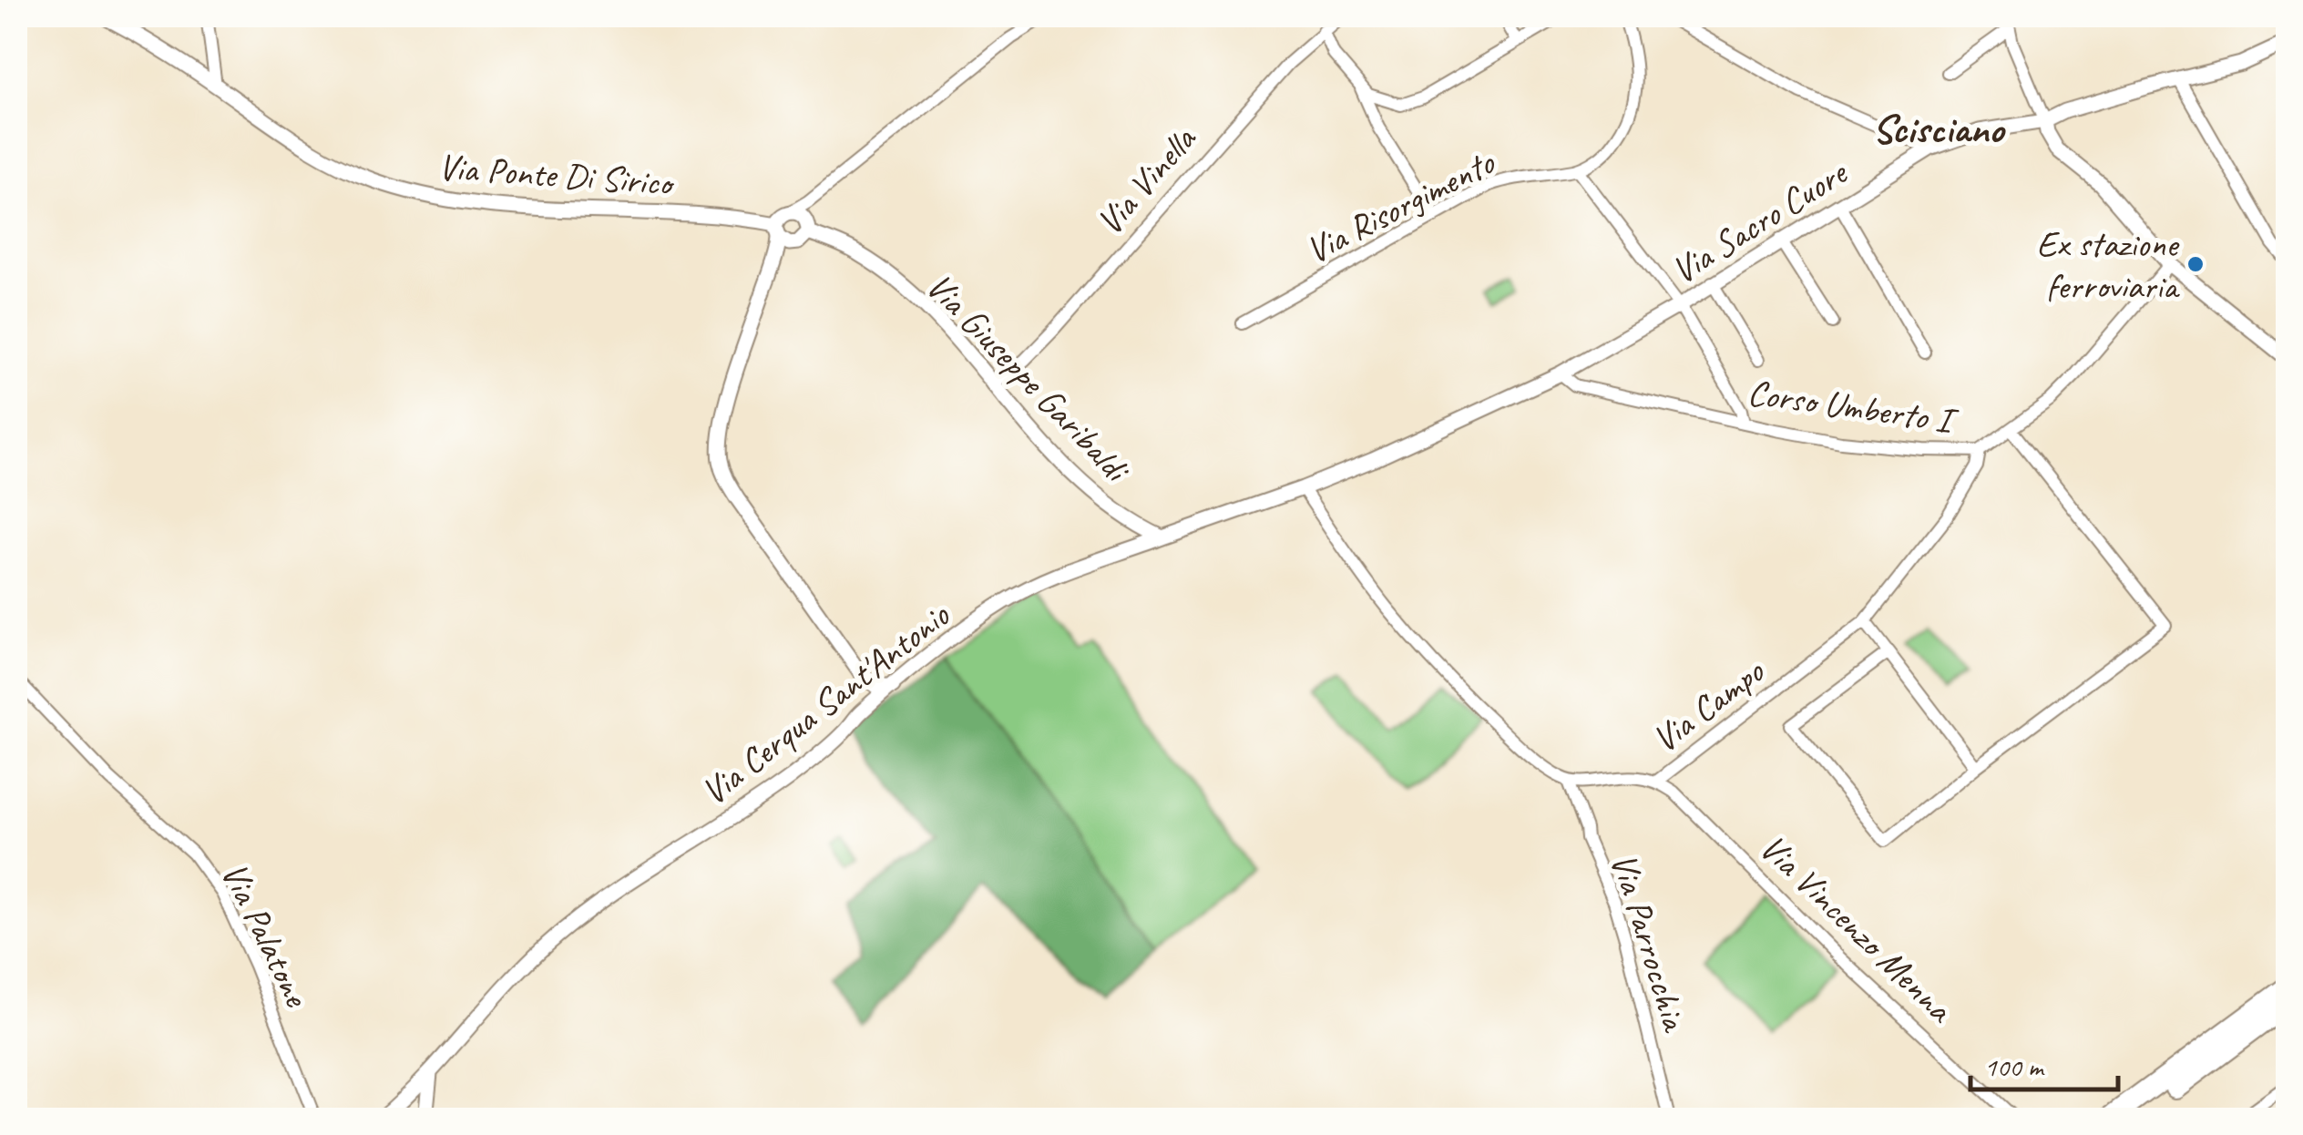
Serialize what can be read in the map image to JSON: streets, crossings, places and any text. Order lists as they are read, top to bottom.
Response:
{
  "streets": {
    "street": [
      "Via Ponte Di Sirico",
      "Via Vinella",
      "Via Risorgimento",
      "Via Sacro Cuore",
      "Via Giuseppe Garibaldi",
      "Corso Umberto I",
      "Via Cerqua Sant'Antonio",
      "Via Campo",
      "Via Vincenzo Menna",
      "Via Palatone",
      "Via Parrocchia"
    ]
  },
  "crossings": [
    ["Via Ponte Di Sirico", "Via Giuseppe Garibaldi"],
    ["Via Vinella", "Via Giuseppe Garibaldi"],
    ["Via Sacro Cuore", "Corso Umberto I"],
    ["Via Giuseppe Garibaldi", "Via Cerqua Sant'Antonio"],
    ["Corso Umberto I", "Via Campo"],
    ["Via Campo", "Via Vincenzo Menna"],
    ["Via Campo", "Via Parrocchia"]
  ],
  "districts": ["Scisciano"],
  "places": ["Ex stazione ferroviaria"],
  "scale_bar": "100 m"
}
